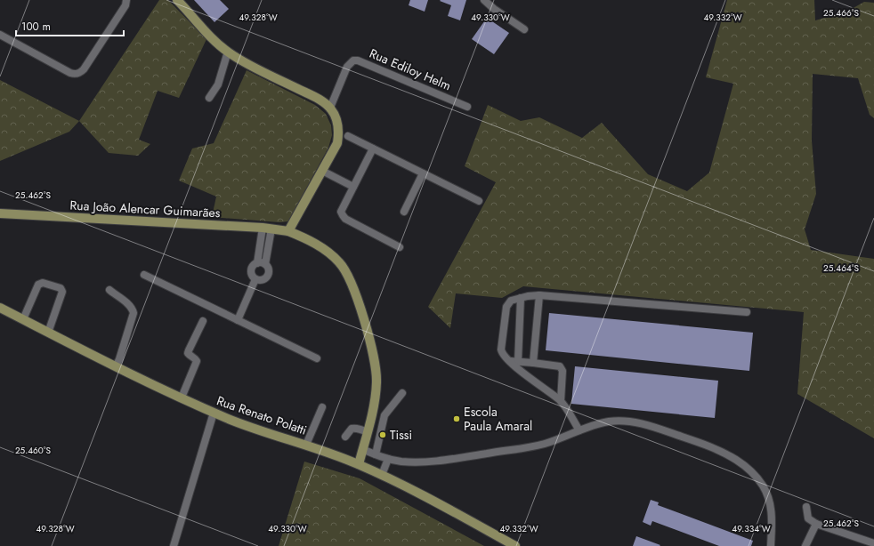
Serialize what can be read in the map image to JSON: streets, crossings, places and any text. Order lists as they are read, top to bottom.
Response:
{
  "streets": {
    "main road": ["Rua João Alencar Guimarães", "Rua Renato Polatti"],
    "street": ["Rua Ediloy Helm"]
  },
  "crossings": [
    ["Rua João Alencar Guimarães", "Rua Renato Polatti"]
  ],
  "places": ["Escola Paula Amaral", "Tissi"],
  "scale_bar": "100 m",
  "coordinates": [
    "25.466°S",
    "49.332°W",
    "49.328°W",
    "49.330°W",
    "25.462°S",
    "25.464°S",
    "25.460°S",
    "49.334°W"
  ]
}
